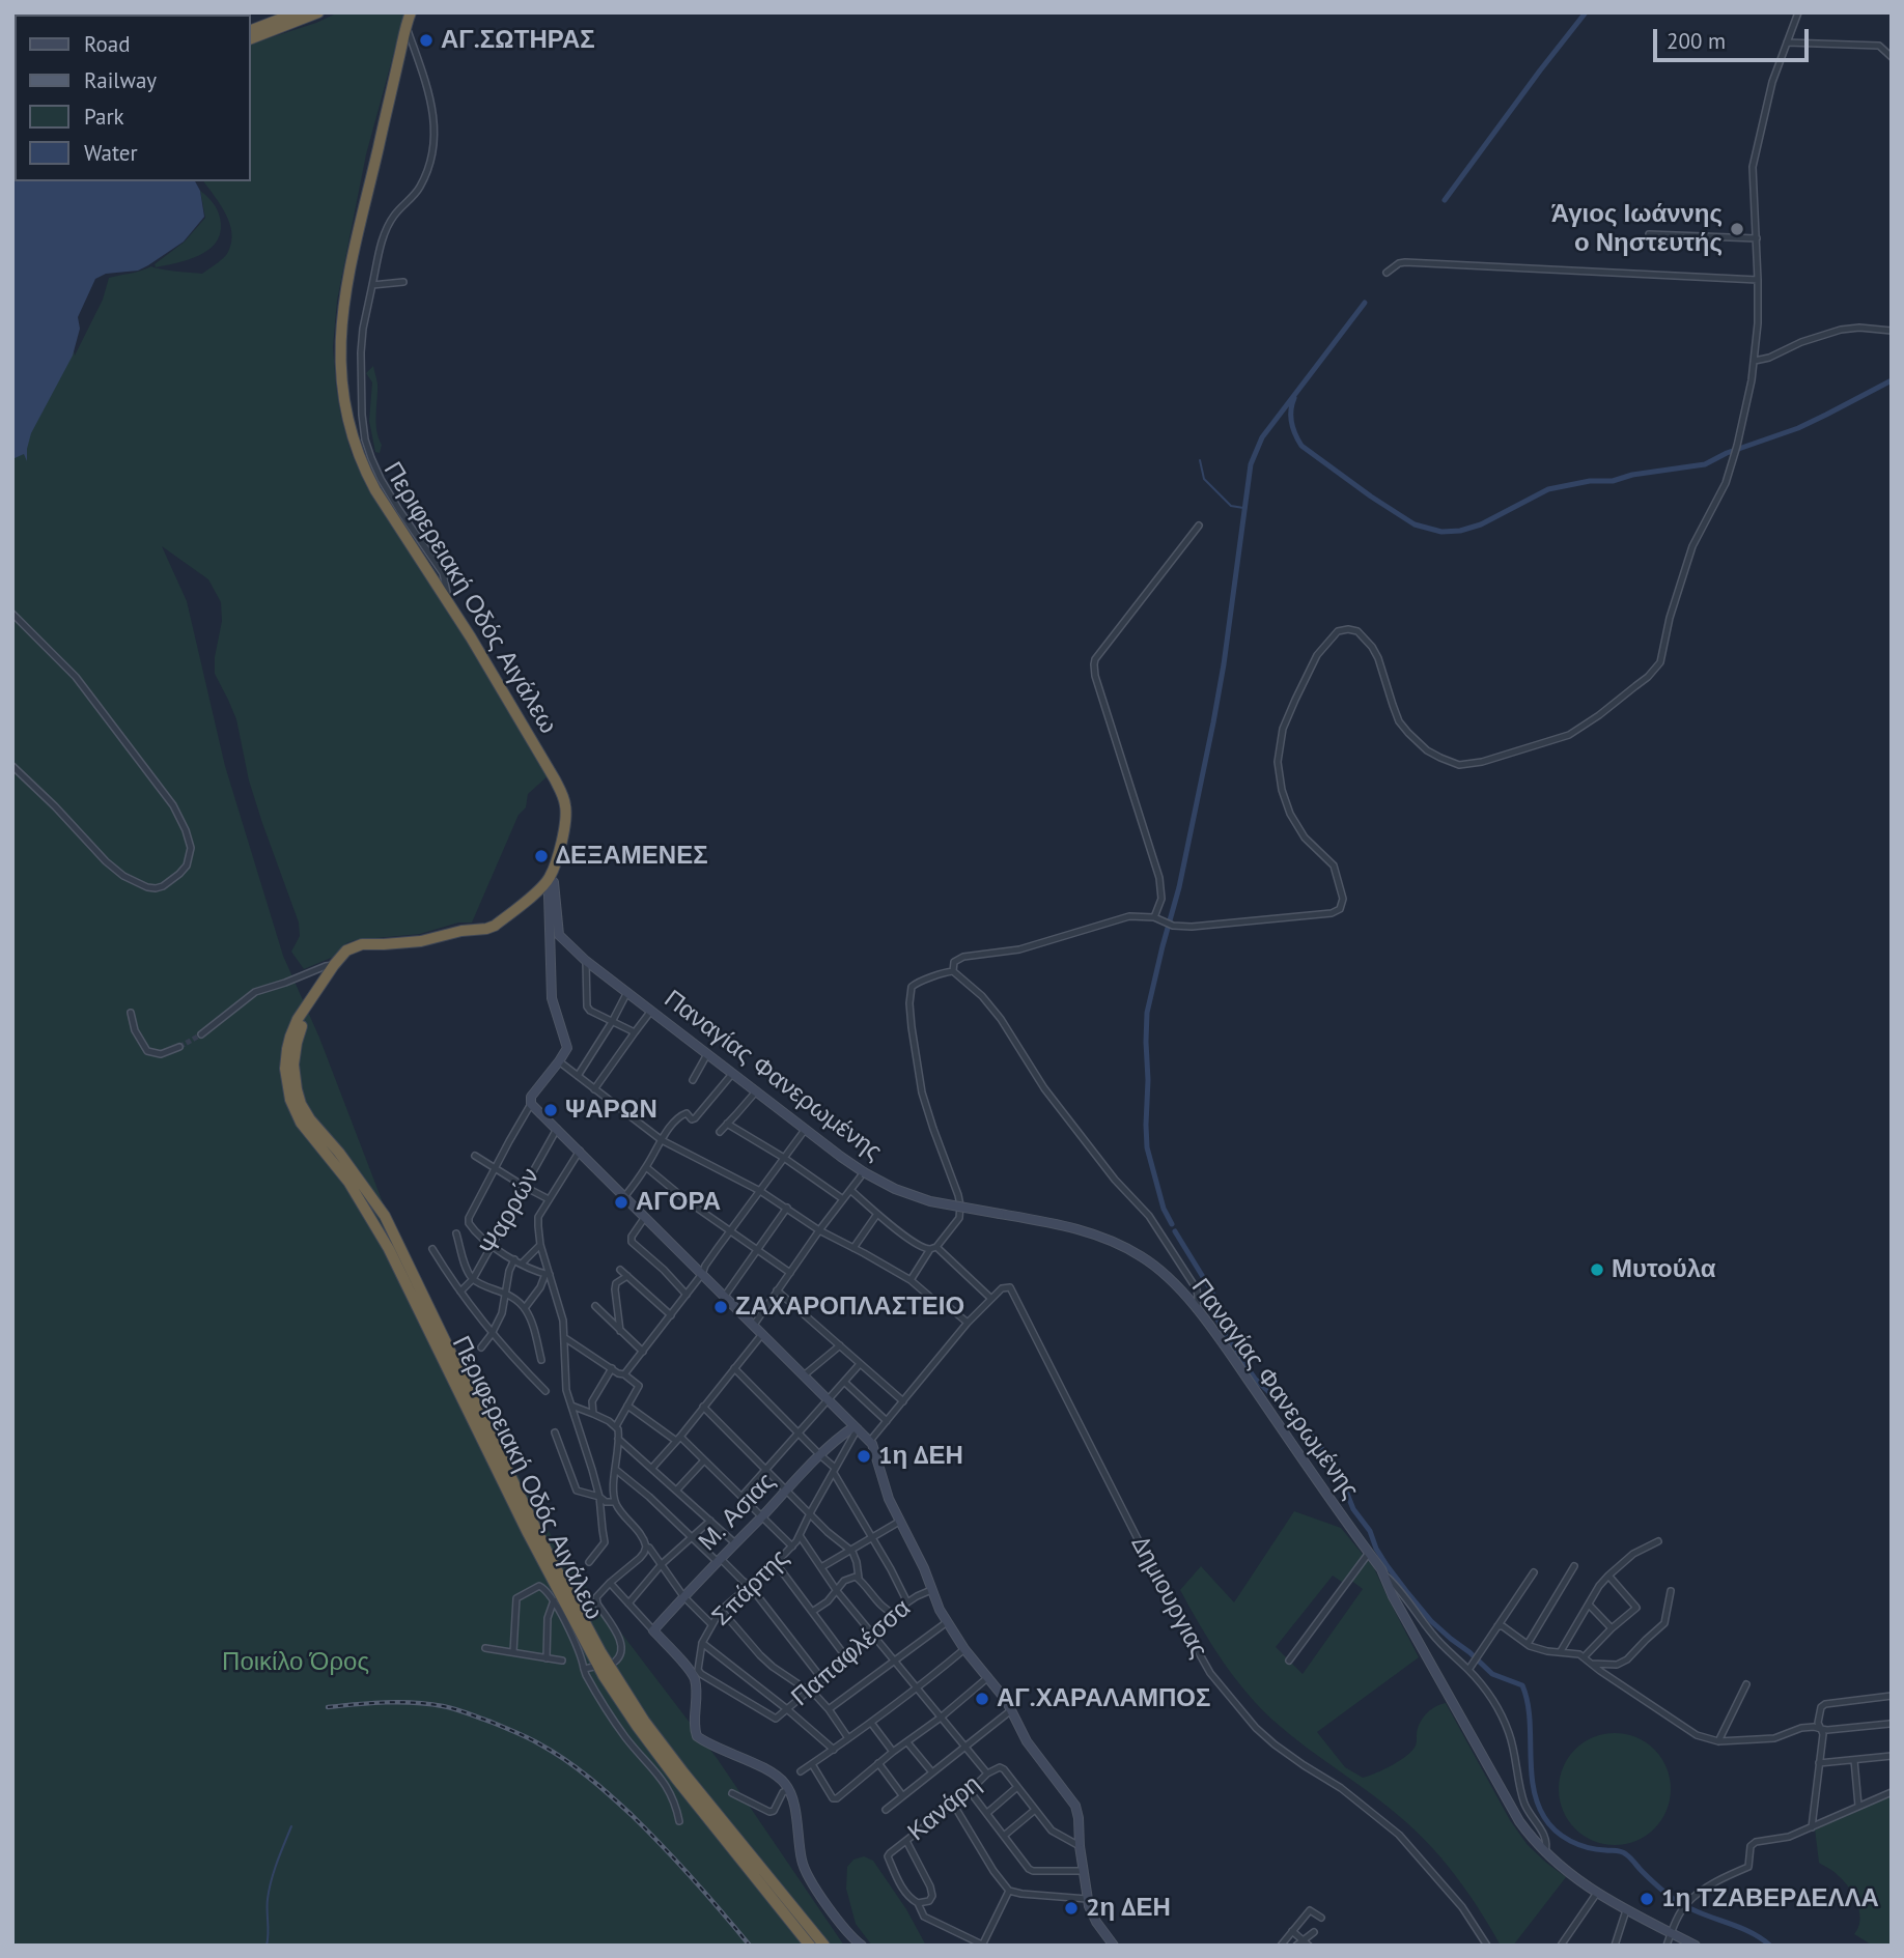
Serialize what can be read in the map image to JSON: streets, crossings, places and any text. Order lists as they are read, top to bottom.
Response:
{
  "streets": {
    "highway": ["Περιφερειακή Οδός Αιγάλεω"],
    "street": [
      "Παναγίας Φανερωμένης",
      "Ψαρρών",
      "Μ. Ασιας",
      "Σπάρτης",
      "Δημιουργιας",
      "Παπαφλέσσα",
      "Κανάρη"
    ]
  },
  "crossings": [
    ["Περιφερειακή Οδός Αιγάλεω", "Παναγίας Φανερωμένης"],
    ["Μ. Ασιας", "Σπάρτης"],
    ["Σπάρτης", "Παπαφλέσσα"]
  ],
  "parks": ["Ποικίλο Όρος"],
  "places": [
    "ΑΓ.ΣΩΤΗΡΑΣ",
    "Άγιος Ιωάννης ο Νηστευτής",
    "ΔΕΞΑΜΕΝΕΣ",
    "ΨΑΡΩΝ",
    "ΑΓΟΡΑ",
    "Μυτούλα",
    "ΖΑΧΑΡΟΠΛΑΣΤΕΙΟ",
    "1η ΔΕΗ",
    "ΑΓ.ΧΑΡΑΛΑΜΠΟΣ",
    "1η ΤΖΑΒΕΡΔΕΛΛΑ",
    "2η ΔΕΗ"
  ],
  "legend": [
    "Road",
    "Railway",
    "Park",
    "Water"
  ],
  "scale_bar": "200 m"
}
